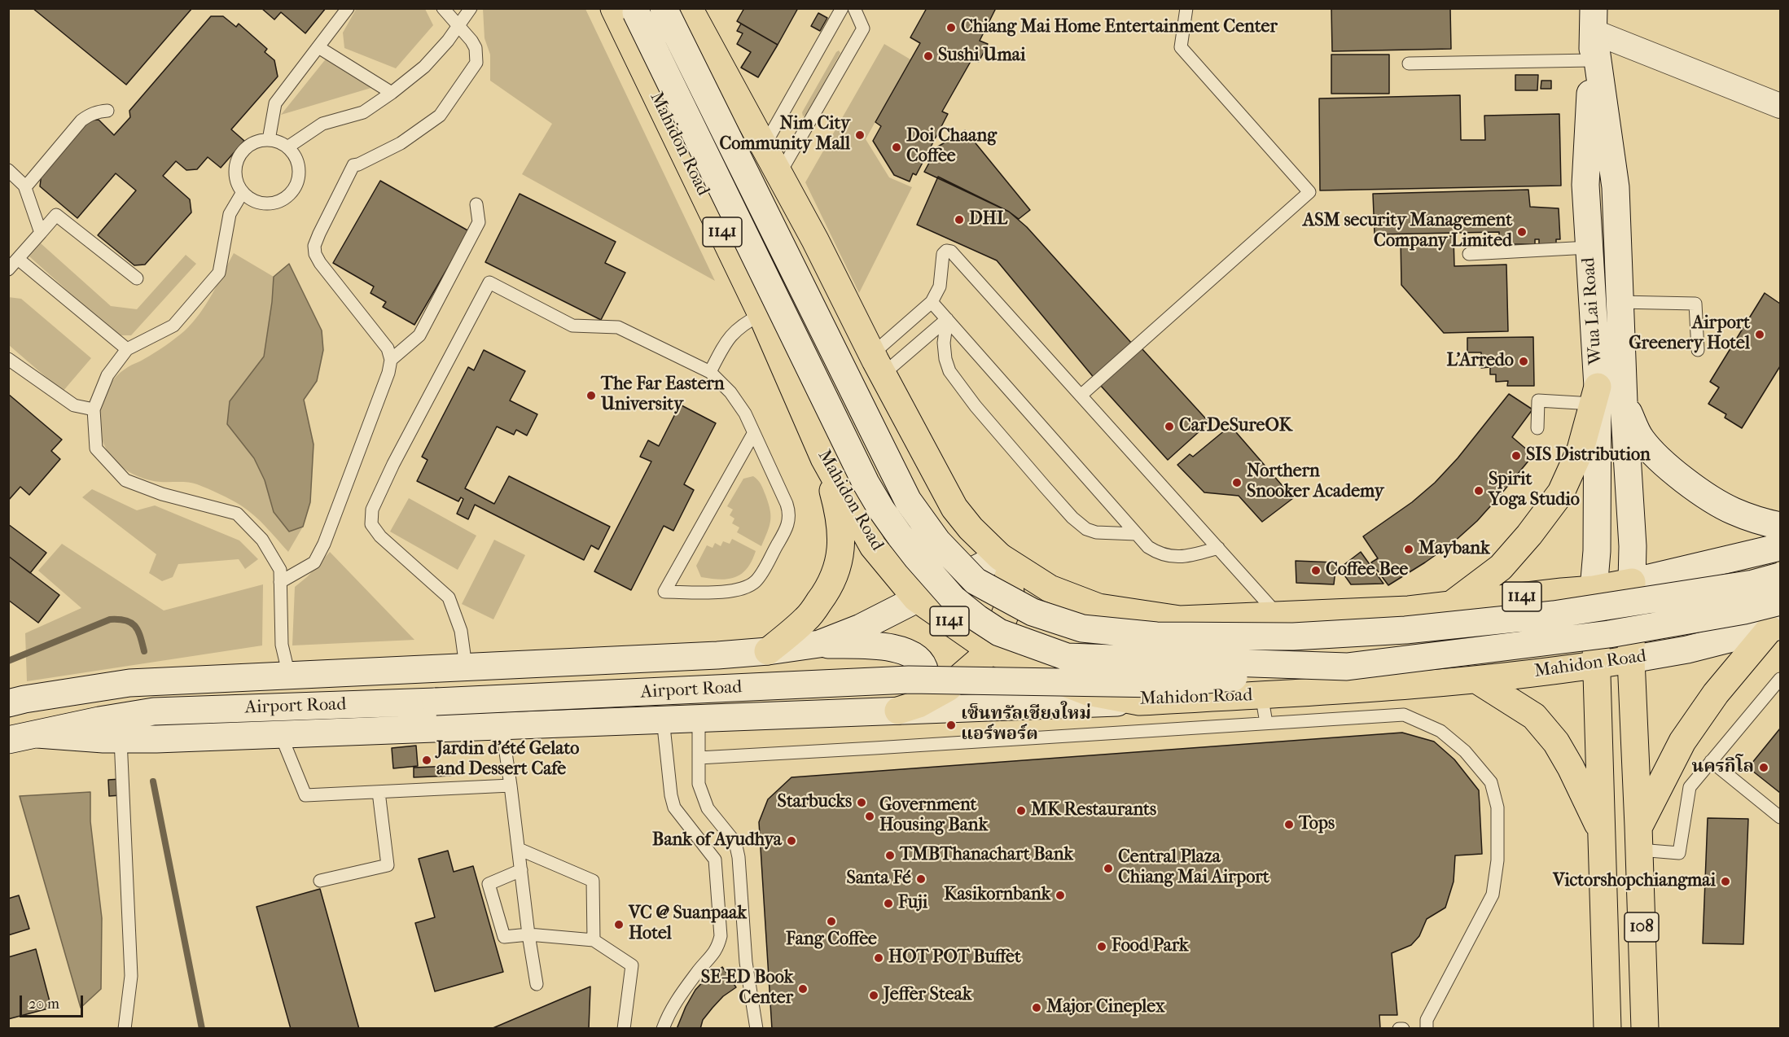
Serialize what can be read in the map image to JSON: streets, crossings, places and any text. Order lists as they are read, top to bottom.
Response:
{
  "streets": {
    "main road": [
      "Mahidon Road",
      "1141",
      "Wua Lai Road",
      "Airport Road",
      "108"
    ]
  },
  "crossings": [
    ["Mahidon Road", "1141"],
    ["Mahidon Road", "Airport Road"],
    ["Mahidon Road", "108"],
    ["1141", "Wua Lai Road"],
    ["1141", "Airport Road"],
    ["1141", "108"],
    ["Wua Lai Road", "108"]
  ],
  "places": [
    "Chiang Mai Home Entertainment Center",
    "Sushi Umai",
    "Nim City Community Mall",
    "Doi Chaang Coffee",
    "DHL",
    "ASM security Management Company Limited",
    "Airport Greenery Hotel",
    "L'Arredo",
    "The Far Eastern University",
    "CarDeSureOK",
    "SIS Distribution",
    "Northern Snooker Academy",
    "Spirit Yoga Studio",
    "Maybank",
    "Coffee Bee",
    "เซ็นทรัลเชียงใหม่ แอร์พอร์ต",
    "Jardin d'été Gelato and Dessert Cafe",
    "นครกิโล",
    "Starbucks",
    "MK Restaurants",
    "Government Housing Bank",
    "Tops",
    "Bank of Ayudhya",
    "TMBThanachart Bank",
    "Central Plaza Chiang Mai Airport",
    "Santa Fé",
    "Victorshopchiangmai",
    "Kasikornbank",
    "Fuji",
    "Fang Coffee",
    "VC @ Suanpaak Hotel",
    "Food Park",
    "HOT POT Buffet",
    "SE-ED Book Center",
    "Jeffer Steak",
    "Major Cineplex"
  ],
  "scale_bar": "20 m"
}
